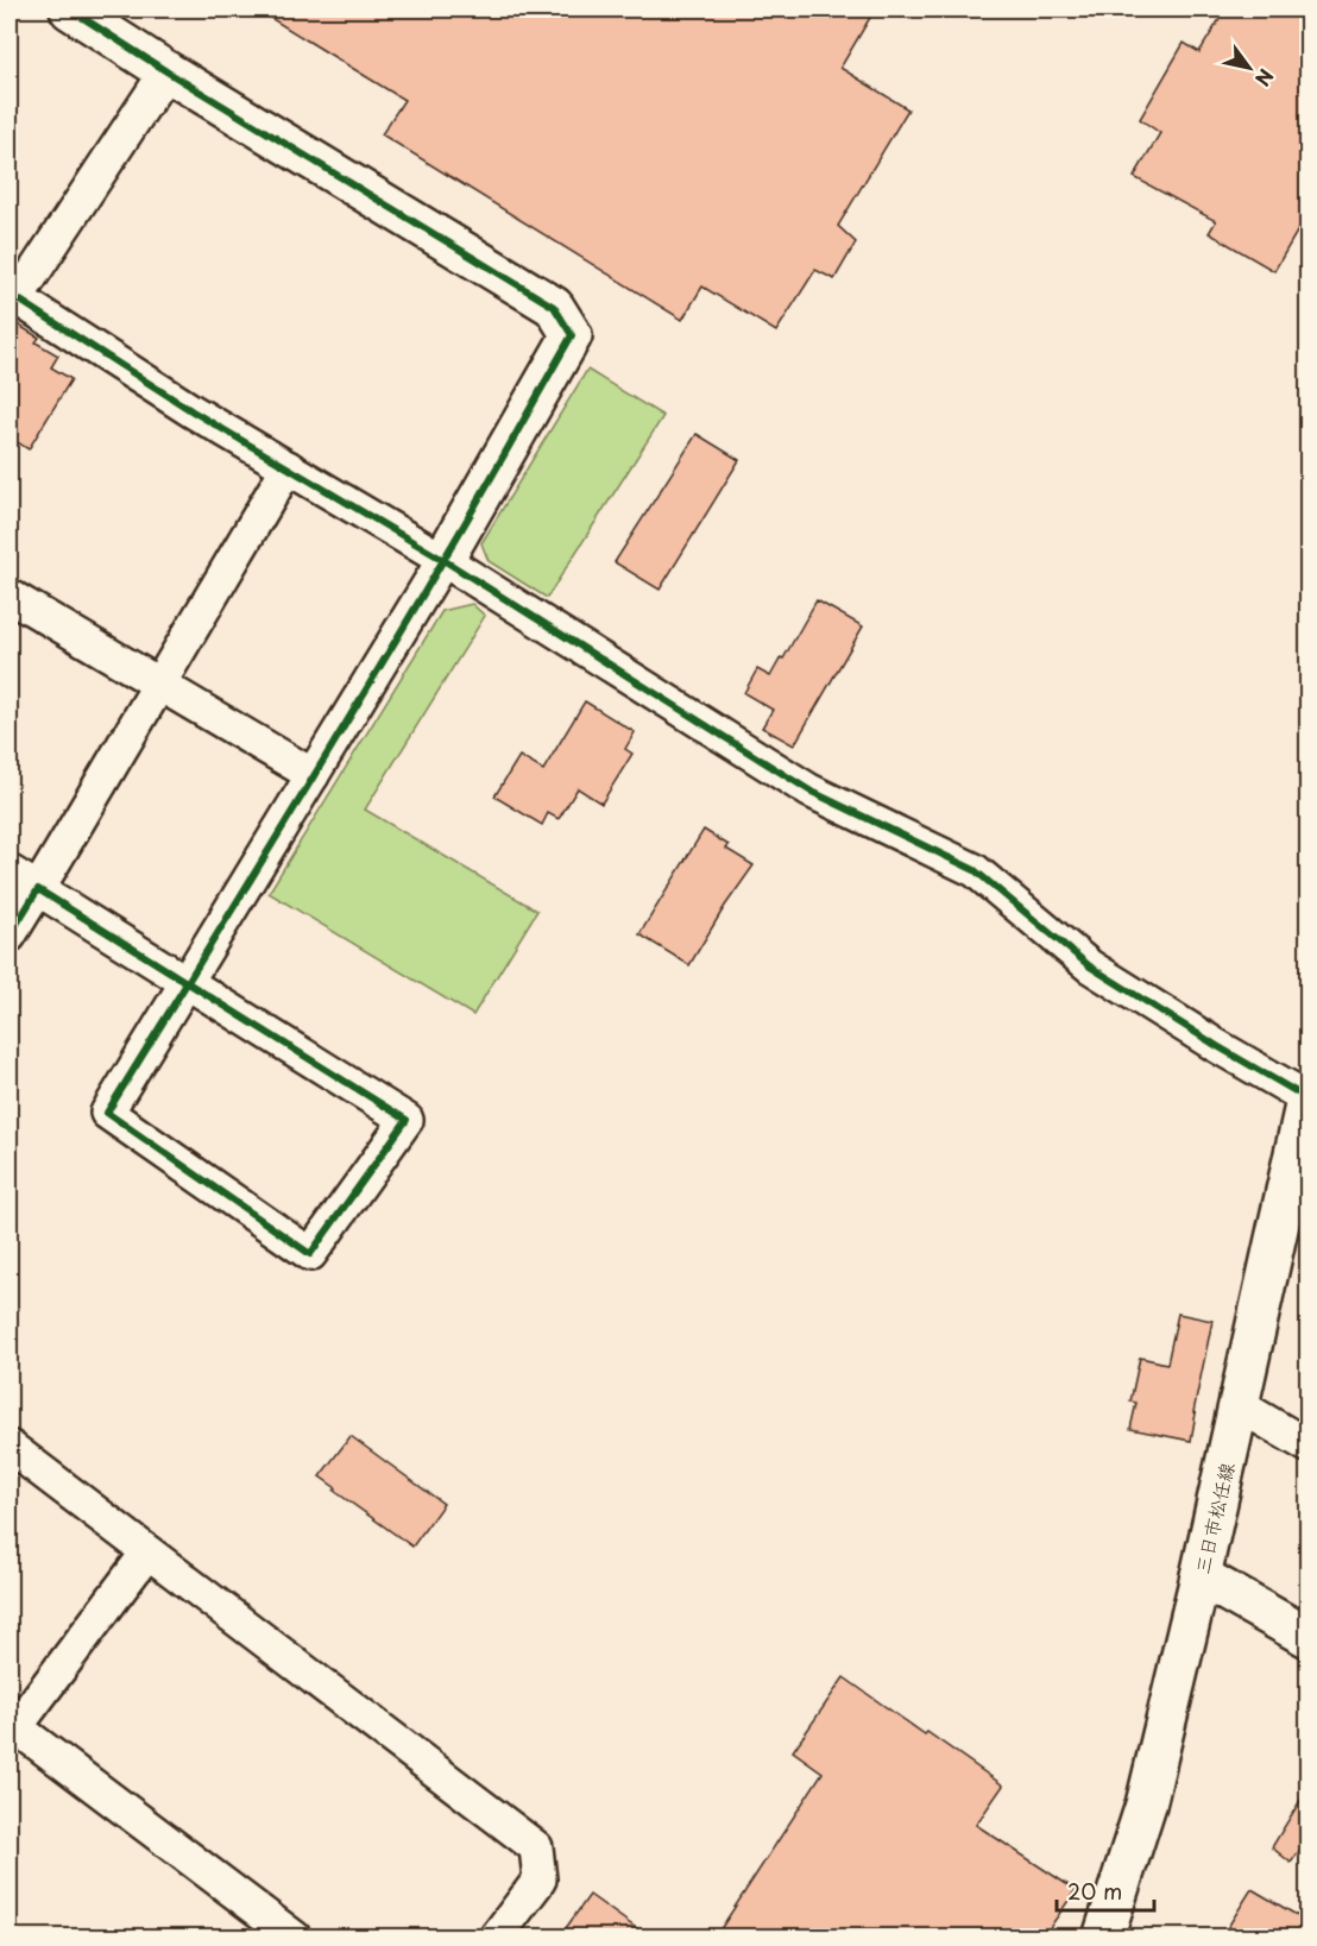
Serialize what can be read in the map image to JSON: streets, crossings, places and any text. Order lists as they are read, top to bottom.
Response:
{
  "streets": {
    "street": ["三日市松任線"]
  },
  "scale_bar": "20 m",
  "north": "bottom right"
}
